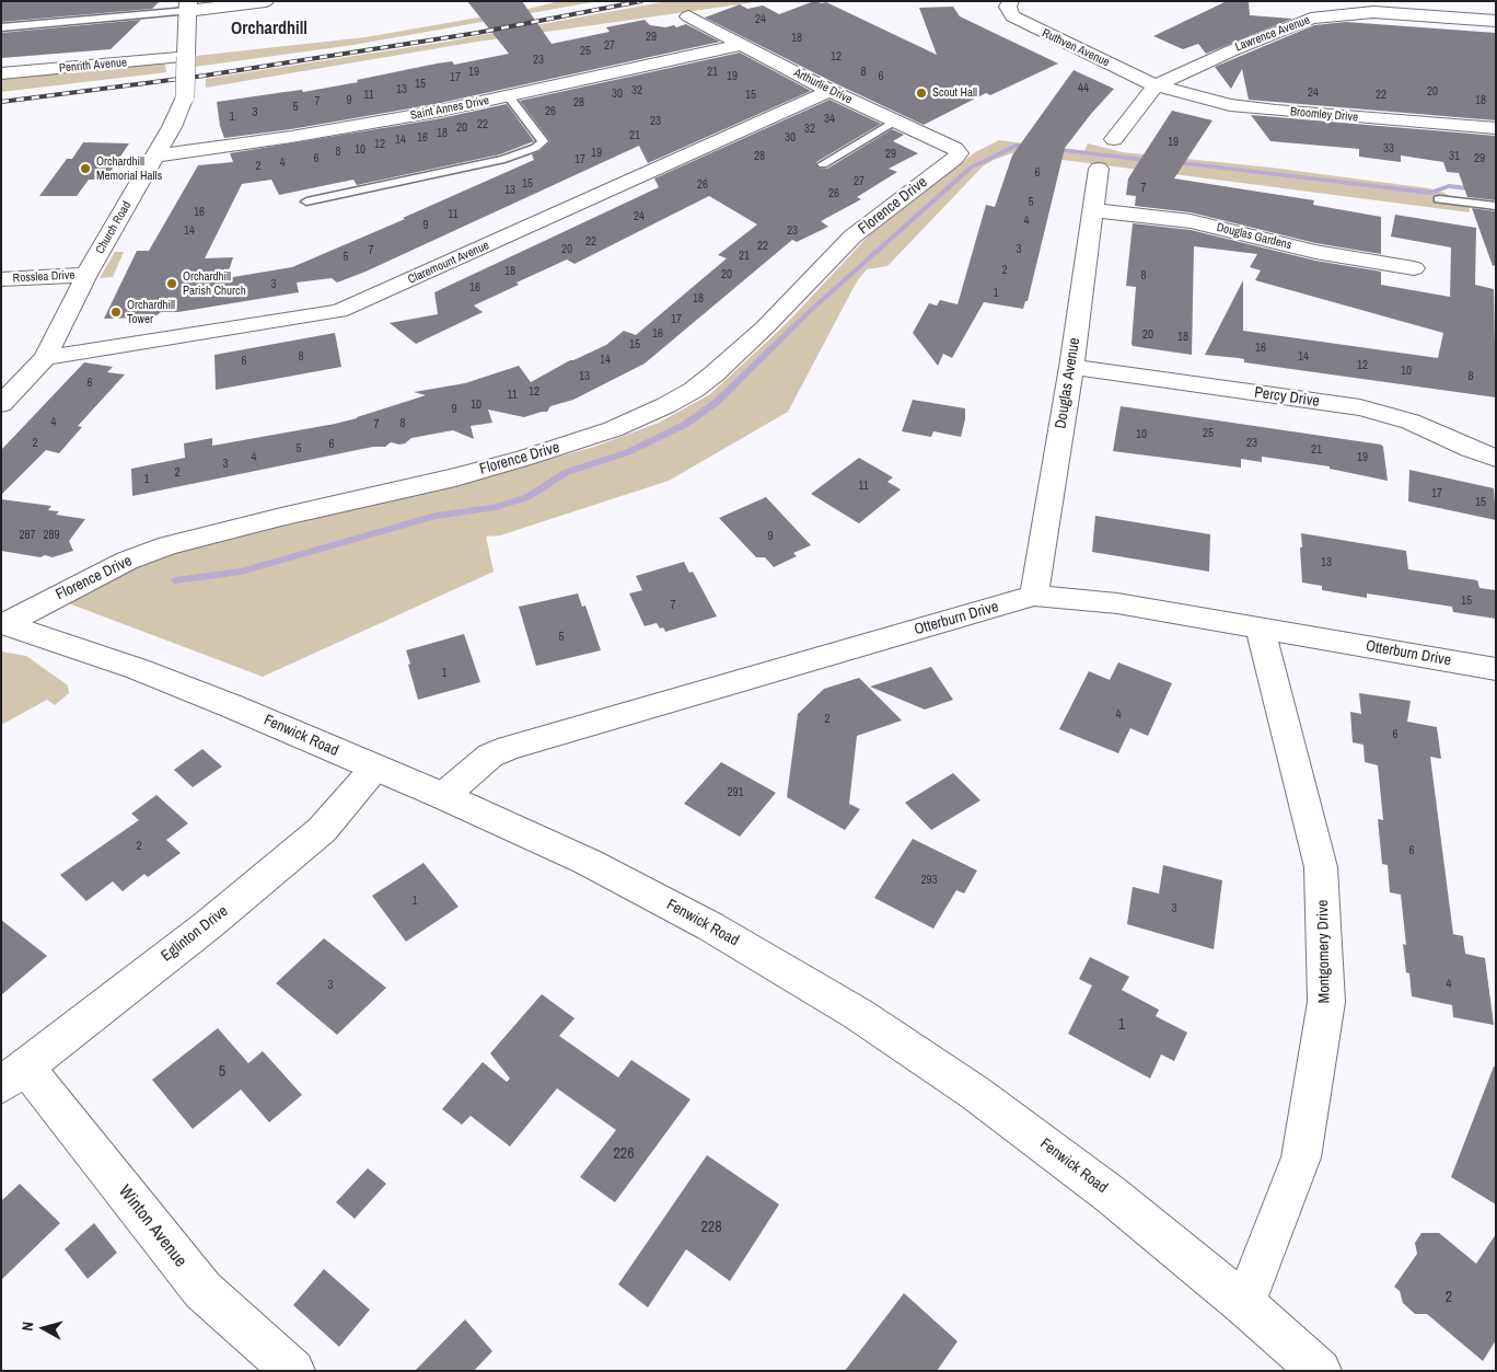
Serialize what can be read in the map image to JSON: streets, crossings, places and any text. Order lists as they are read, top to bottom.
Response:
{
  "streets": {
    "street": [
      "Lawrence Avenue",
      "Ruthven Avenue",
      "Penrith Avenue",
      "Arthurlie Drive",
      "Saint Annes Drive",
      "Broomley Drive",
      "Florence Drive",
      "Church Road",
      "Douglas Gardens",
      "Claremount Avenue",
      "Rosslea Drive",
      "Douglas Avenue",
      "Percy Drive",
      "Otterburn Drive",
      "Fenwick Road",
      "Eglinton Drive",
      "Montgomery Drive",
      "Winton Avenue"
    ]
  },
  "crossings": [
    ["Lawrence Avenue", "Ruthven Avenue"],
    ["Lawrence Avenue", "Broomley Drive"],
    ["Ruthven Avenue", "Broomley Drive"],
    ["Penrith Avenue", "Church Road"],
    ["Arthurlie Drive", "Saint Annes Drive"],
    ["Arthurlie Drive", "Florence Drive"],
    ["Arthurlie Drive", "Claremount Avenue"],
    ["Saint Annes Drive", "Church Road"],
    ["Florence Drive", "Fenwick Road"],
    ["Church Road", "Claremount Avenue"],
    ["Church Road", "Rosslea Drive"],
    ["Douglas Gardens", "Douglas Avenue"],
    ["Douglas Avenue", "Percy Drive"],
    ["Douglas Avenue", "Otterburn Drive"],
    ["Otterburn Drive", "Fenwick Road"],
    ["Otterburn Drive", "Montgomery Drive"],
    ["Fenwick Road", "Eglinton Drive"],
    ["Fenwick Road", "Montgomery Drive"],
    ["Eglinton Drive", "Winton Avenue"]
  ],
  "districts": ["Orchardhill"],
  "places": [
    "Scout Hall",
    "Orchardhill Memorial Halls",
    "Orchardhill Parish Church",
    "Orchardhill Tower"
  ],
  "house_numbers": [
    "24",
    "29",
    "18",
    "27",
    "25",
    "12",
    "23",
    "19",
    "21",
    "8",
    "19",
    "6",
    "17",
    "15",
    "44",
    "13",
    "32",
    "20",
    "24",
    "30",
    "11",
    "15",
    "22",
    "9",
    "18",
    "7",
    "28",
    "5",
    "26",
    "3",
    "1",
    "34",
    "23",
    "22",
    "20",
    "32",
    "18",
    "21",
    "16",
    "30",
    "14",
    "19",
    "12",
    "33",
    "10",
    "8",
    "19",
    "29",
    "28",
    "31",
    "6",
    "29",
    "17",
    "4",
    "2",
    "6",
    "27",
    "15",
    "26",
    "7",
    "13",
    "26",
    "5",
    "16",
    "11",
    "24",
    "4",
    "9",
    "14",
    "23",
    "22",
    "22",
    "20",
    "3",
    "7",
    "21",
    "5",
    "2",
    "18",
    "20",
    "8",
    "3",
    "16",
    "1",
    "18",
    "17",
    "16",
    "20",
    "18",
    "15",
    "16",
    "8",
    "14",
    "14",
    "6",
    "12",
    "10",
    "13",
    "8",
    "6",
    "12",
    "11",
    "10",
    "9",
    "4",
    "8",
    "7",
    "25",
    "10",
    "2",
    "23",
    "6",
    "5",
    "21",
    "4",
    "19",
    "3",
    "2",
    "1",
    "11",
    "17",
    "15",
    "287",
    "289",
    "9",
    "13",
    "15",
    "7",
    "5",
    "1",
    "4",
    "2",
    "6",
    "291",
    "2",
    "6",
    "293",
    "1",
    "3",
    "4",
    "3",
    "1",
    "5",
    "226",
    "228",
    "2"
  ],
  "north": "left"
}
